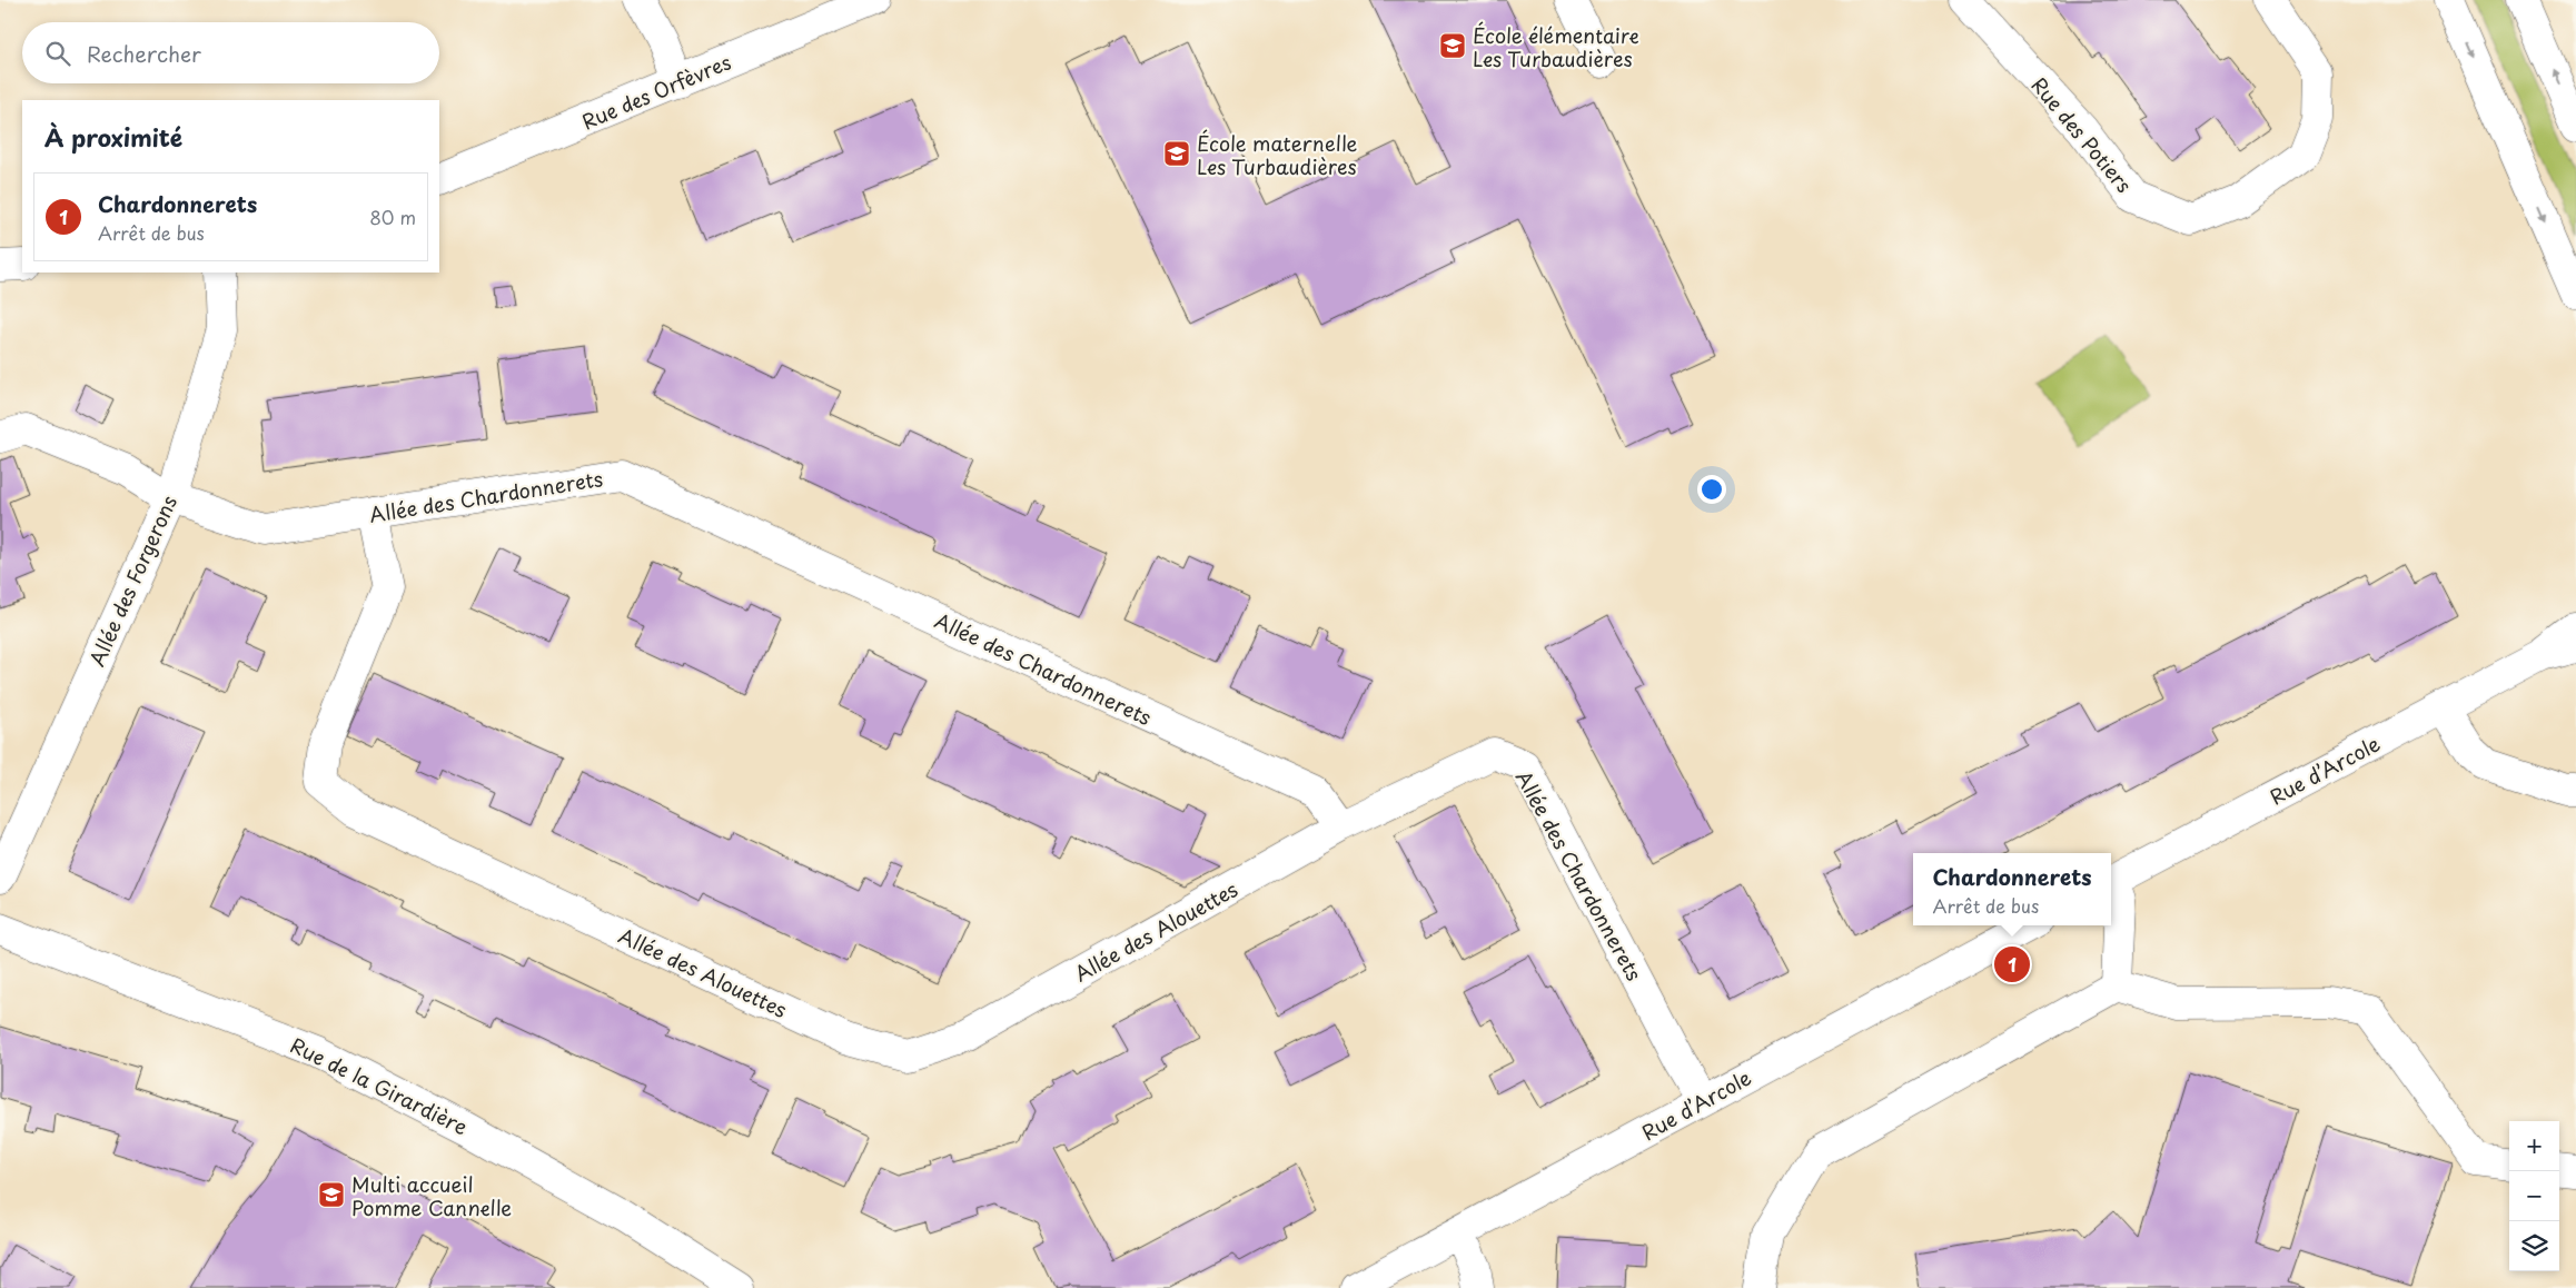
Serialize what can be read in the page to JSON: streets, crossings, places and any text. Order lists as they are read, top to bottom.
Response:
{
  "streets": {
    "street": [
      "Rue des Orfèvres",
      "Rue des Potiers",
      "Allée des Chardonnerets",
      "Allée des Forgerons",
      "Rue d’Arcole",
      "Allée des Alouettes",
      "Rue de la Girardière"
    ]
  },
  "crossings": [
    ["Allée des Chardonnerets", "Allée des Forgerons"],
    ["Allée des Chardonnerets", "Rue d’Arcole"],
    ["Allée des Chardonnerets", "Allée des Alouettes"]
  ],
  "places": {
    "school or university": ["École élémentaire Les Turbaudières", "École maternelle Les Turbaudières", "Multi accueil Pomme Cannelle"]
  },
  "page": {
    "search": "Rechercher",
    "heading": "À proximité",
    "list": [
      {
        "mark": "1",
        "name": "Chardonnerets",
        "note": "Arrêt de bus",
        "value": "80 m"
      }
    ],
    "popup": ["Chardonnerets", "Arrêt de bus"],
    "pins": "1",
    "map_buttons": ["+", "−"]
  }
}
